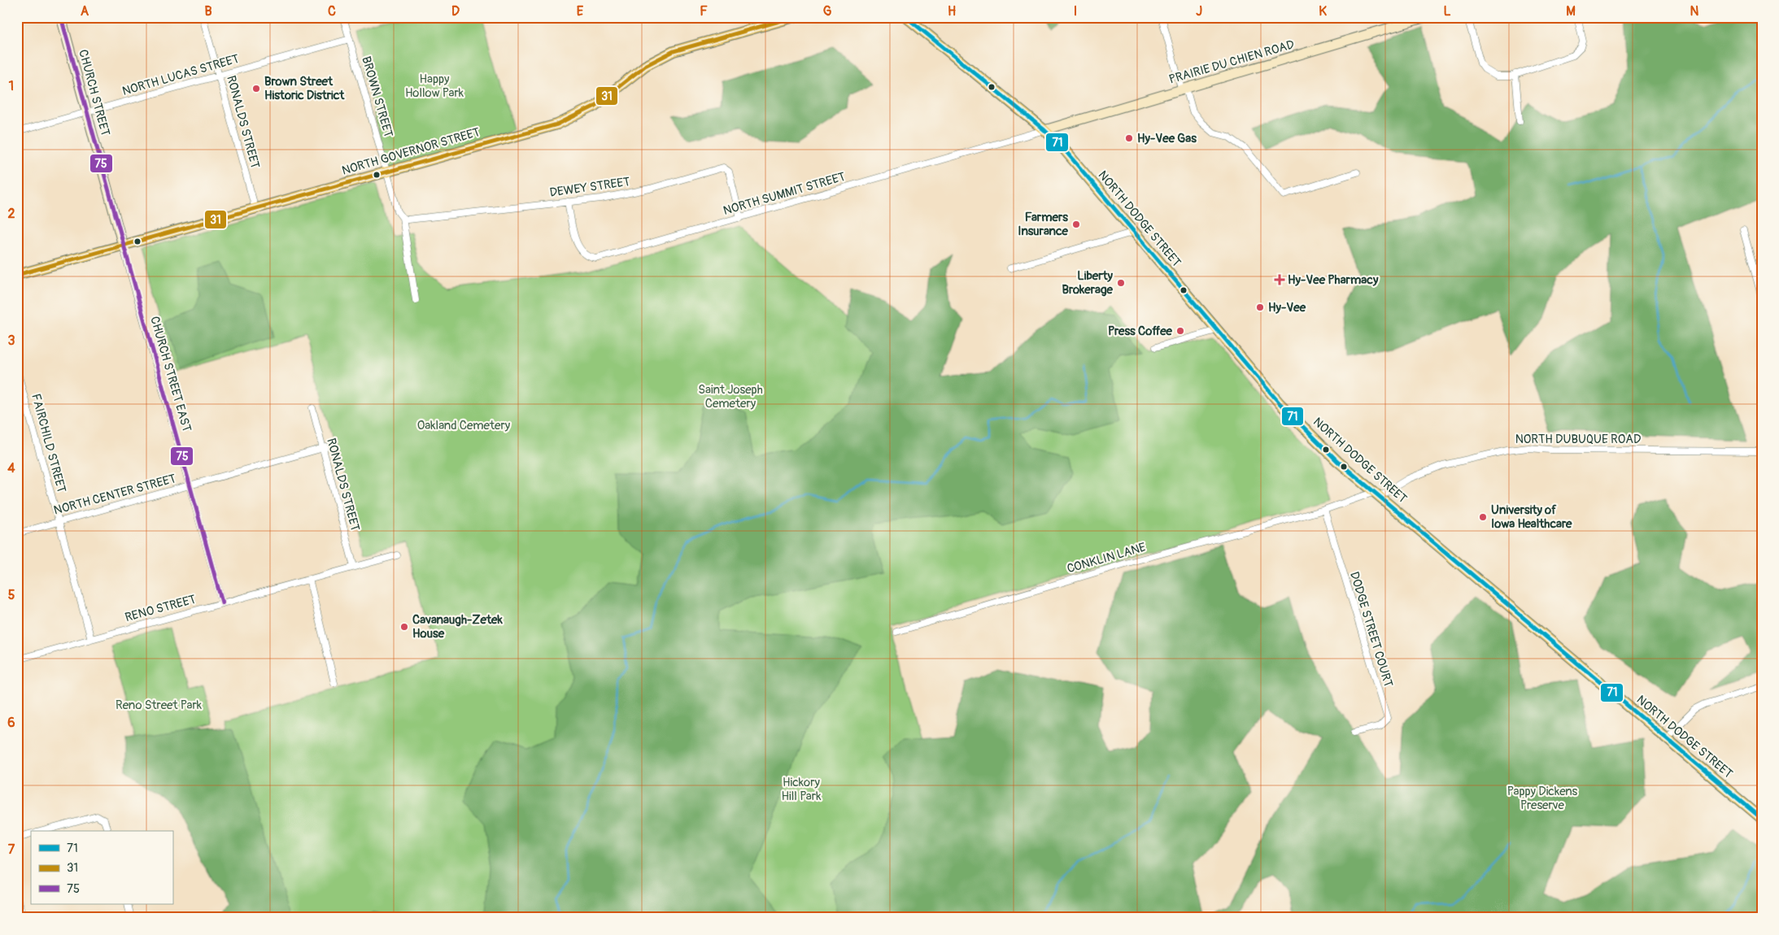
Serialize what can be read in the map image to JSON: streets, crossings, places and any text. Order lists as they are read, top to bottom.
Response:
{
  "streets": {
    "main road": ["NORTH GOVERNOR STREET", "NORTH DODGE STREET"],
    "street": [
      "PRAIRIE DU CHIEN ROAD",
      "NORTH LUCAS STREET",
      "CHURCH STREET",
      "BROWN STREET",
      "RONALDS STREET",
      "DEWEY STREET",
      "NORTH SUMMIT STREET",
      "CHURCH STREET EAST",
      "NORTH DUBUQUE ROAD",
      "FAIRCHILD STREET",
      "NORTH CENTER STREET",
      "CONKLIN LANE",
      "RENO STREET",
      "DODGE STREET COURT"
    ]
  },
  "crossings": [
    ["PRAIRIE DU CHIEN ROAD", "NORTH SUMMIT STREET"],
    ["PRAIRIE DU CHIEN ROAD", "NORTH DODGE STREET"],
    ["NORTH LUCAS STREET", "CHURCH STREET"],
    ["NORTH LUCAS STREET", "BROWN STREET"],
    ["NORTH LUCAS STREET", "RONALDS STREET"],
    ["CHURCH STREET", "NORTH GOVERNOR STREET"],
    ["CHURCH STREET", "CHURCH STREET EAST"],
    ["BROWN STREET", "NORTH GOVERNOR STREET"],
    ["BROWN STREET", "DEWEY STREET"],
    ["RONALDS STREET", "NORTH GOVERNOR STREET"],
    ["RONALDS STREET", "NORTH CENTER STREET"],
    ["RONALDS STREET", "RENO STREET"],
    ["NORTH GOVERNOR STREET", "CHURCH STREET EAST"],
    ["DEWEY STREET", "NORTH SUMMIT STREET"],
    ["NORTH SUMMIT STREET", "NORTH DODGE STREET"],
    ["NORTH DODGE STREET", "NORTH DUBUQUE ROAD"],
    ["CHURCH STREET EAST", "NORTH CENTER STREET"],
    ["CHURCH STREET EAST", "RENO STREET"],
    ["NORTH DUBUQUE ROAD", "CONKLIN LANE"],
    ["NORTH DUBUQUE ROAD", "DODGE STREET COURT"],
    ["FAIRCHILD STREET", "NORTH CENTER STREET"],
    ["FAIRCHILD STREET", "RENO STREET"],
    ["CONKLIN LANE", "DODGE STREET COURT"]
  ],
  "parks": [
    "Happy Hollow Park",
    "Saint Joseph Cemetery",
    "Oakland Cemetery",
    "Reno Street Park",
    "Hickory Hill Park",
    "Pappy Dickens Preserve"
  ],
  "places": {
    "other": [
      "Brown Street Historic District",
      "Hy-Vee Gas",
      "Farmers Insurance",
      "Liberty Brokerage",
      "Hy-Vee",
      "Press Coffee",
      "University of Iowa Healthcare",
      "Cavanaugh-Zetek House"
    ],
    "health": ["Hy-Vee Pharmacy"]
  },
  "lines": ["transit line 71", "transit line 31", "transit line 75"],
  "legend": ["71", "31", "75"],
  "grid": {
    "columns": [
      "A",
      "B",
      "C",
      "D",
      "E",
      "F",
      "G",
      "H",
      "I",
      "J",
      "K",
      "L",
      "M",
      "N"
    ],
    "rows": [
      "1",
      "2",
      "3",
      "4",
      "5",
      "6",
      "7"
    ]
  }
}
